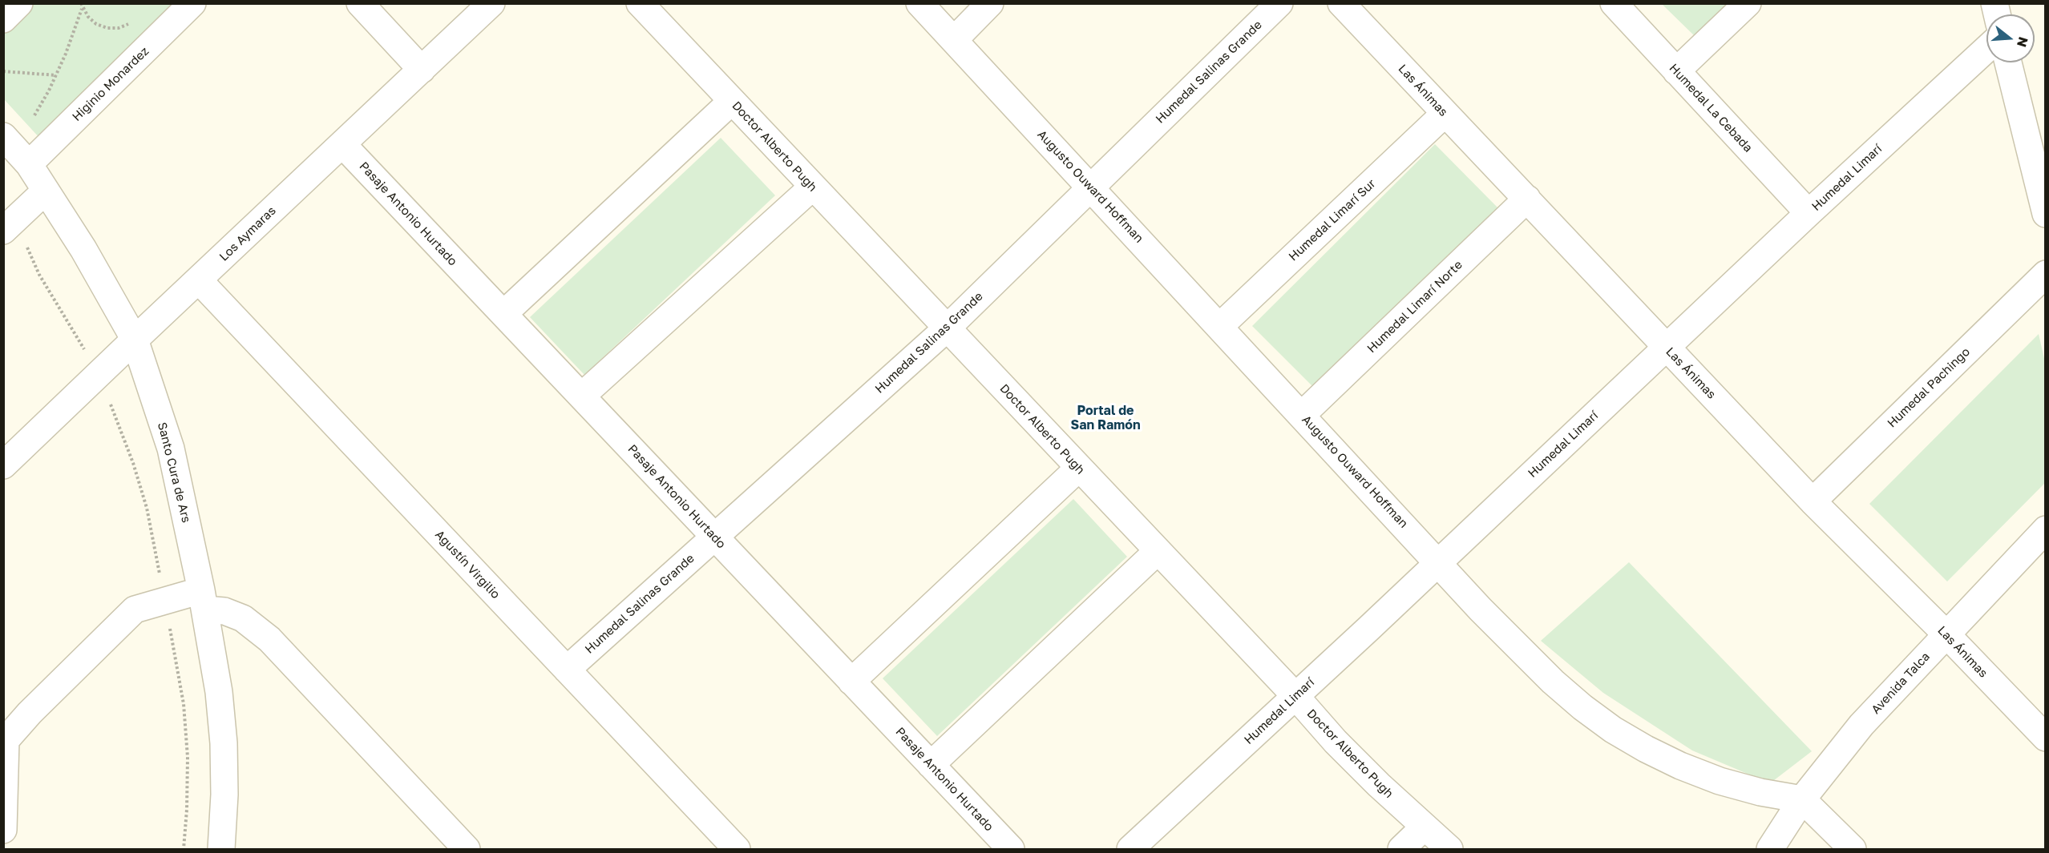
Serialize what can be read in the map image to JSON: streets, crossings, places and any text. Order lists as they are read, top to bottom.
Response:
{
  "streets": {
    "street": [
      "Humedal Salinas Grande",
      "Higinio Monardez",
      "Las Ánimas",
      "Humedal La Cebada",
      "Doctor Alberto Pugh",
      "Humedal Limarí",
      "Augusto Ouward Hoffman",
      "Pasaje Antonio Hurtado",
      "Humedal Limarí Sur",
      "Los Aymaras",
      "Humedal Limarí Norte",
      "Humedal Pachingo",
      "Santo Cura de Ars",
      "Agustín Virgilio",
      "Avenida Talca"
    ]
  },
  "crossings": [
    ["Humedal Salinas Grande", "Doctor Alberto Pugh"],
    ["Humedal Salinas Grande", "Augusto Ouward Hoffman"],
    ["Humedal Salinas Grande", "Pasaje Antonio Hurtado"],
    ["Humedal Salinas Grande", "Agustín Virgilio"],
    ["Higinio Monardez", "Santo Cura de Ars"],
    ["Las Ánimas", "Humedal Limarí"],
    ["Las Ánimas", "Humedal Limarí Sur"],
    ["Las Ánimas", "Humedal Limarí Norte"],
    ["Las Ánimas", "Humedal Pachingo"],
    ["Las Ánimas", "Avenida Talca"],
    ["Humedal La Cebada", "Humedal Limarí"],
    ["Doctor Alberto Pugh", "Humedal Limarí"],
    ["Humedal Limarí", "Augusto Ouward Hoffman"],
    ["Augusto Ouward Hoffman", "Humedal Limarí Sur"],
    ["Augusto Ouward Hoffman", "Humedal Limarí Norte"],
    ["Augusto Ouward Hoffman", "Avenida Talca"],
    ["Pasaje Antonio Hurtado", "Los Aymaras"],
    ["Los Aymaras", "Santo Cura de Ars"],
    ["Los Aymaras", "Agustín Virgilio"]
  ],
  "districts": ["Portal de San Ramón"],
  "north": "right"
}
